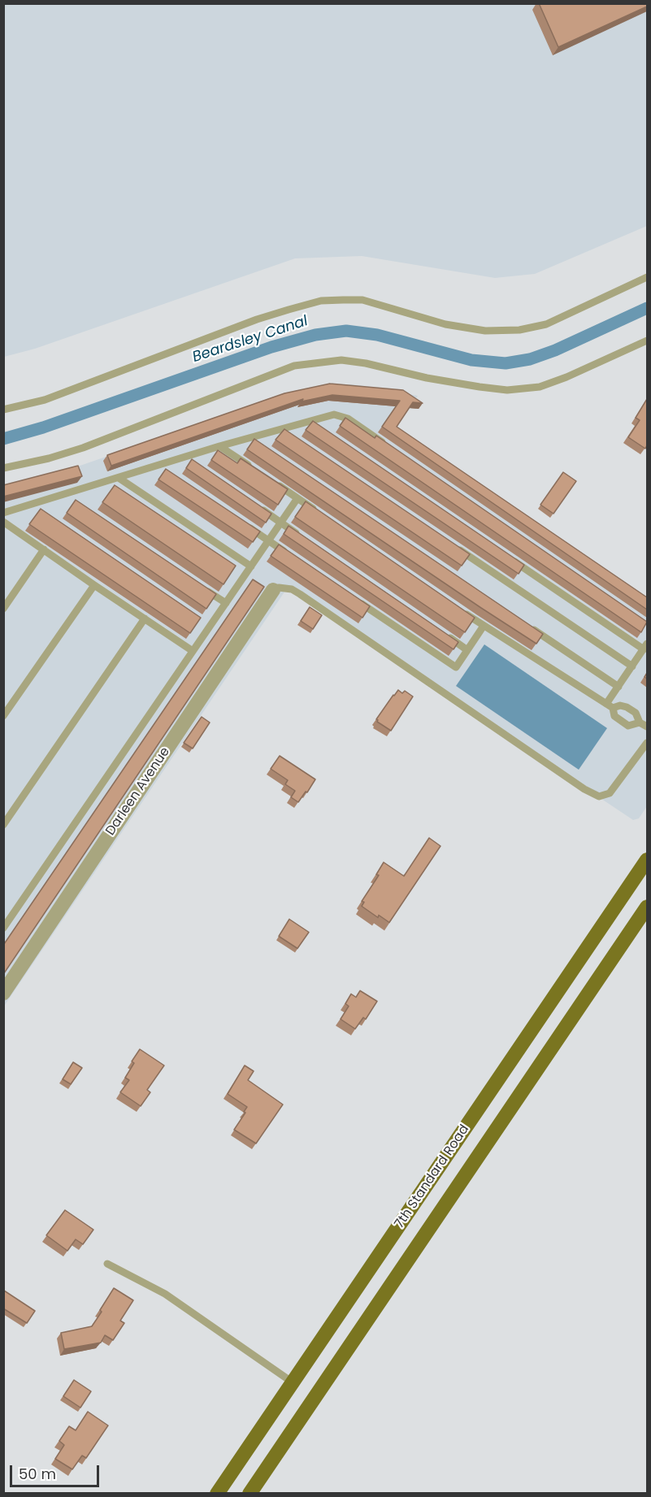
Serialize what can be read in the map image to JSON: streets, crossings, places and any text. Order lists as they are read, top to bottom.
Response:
{
  "streets": {
    "main road": ["7th Standard Road"],
    "street": ["Darleen Avenue"]
  },
  "water": ["Beardsley Canal"],
  "scale_bar": "50 m"
}
